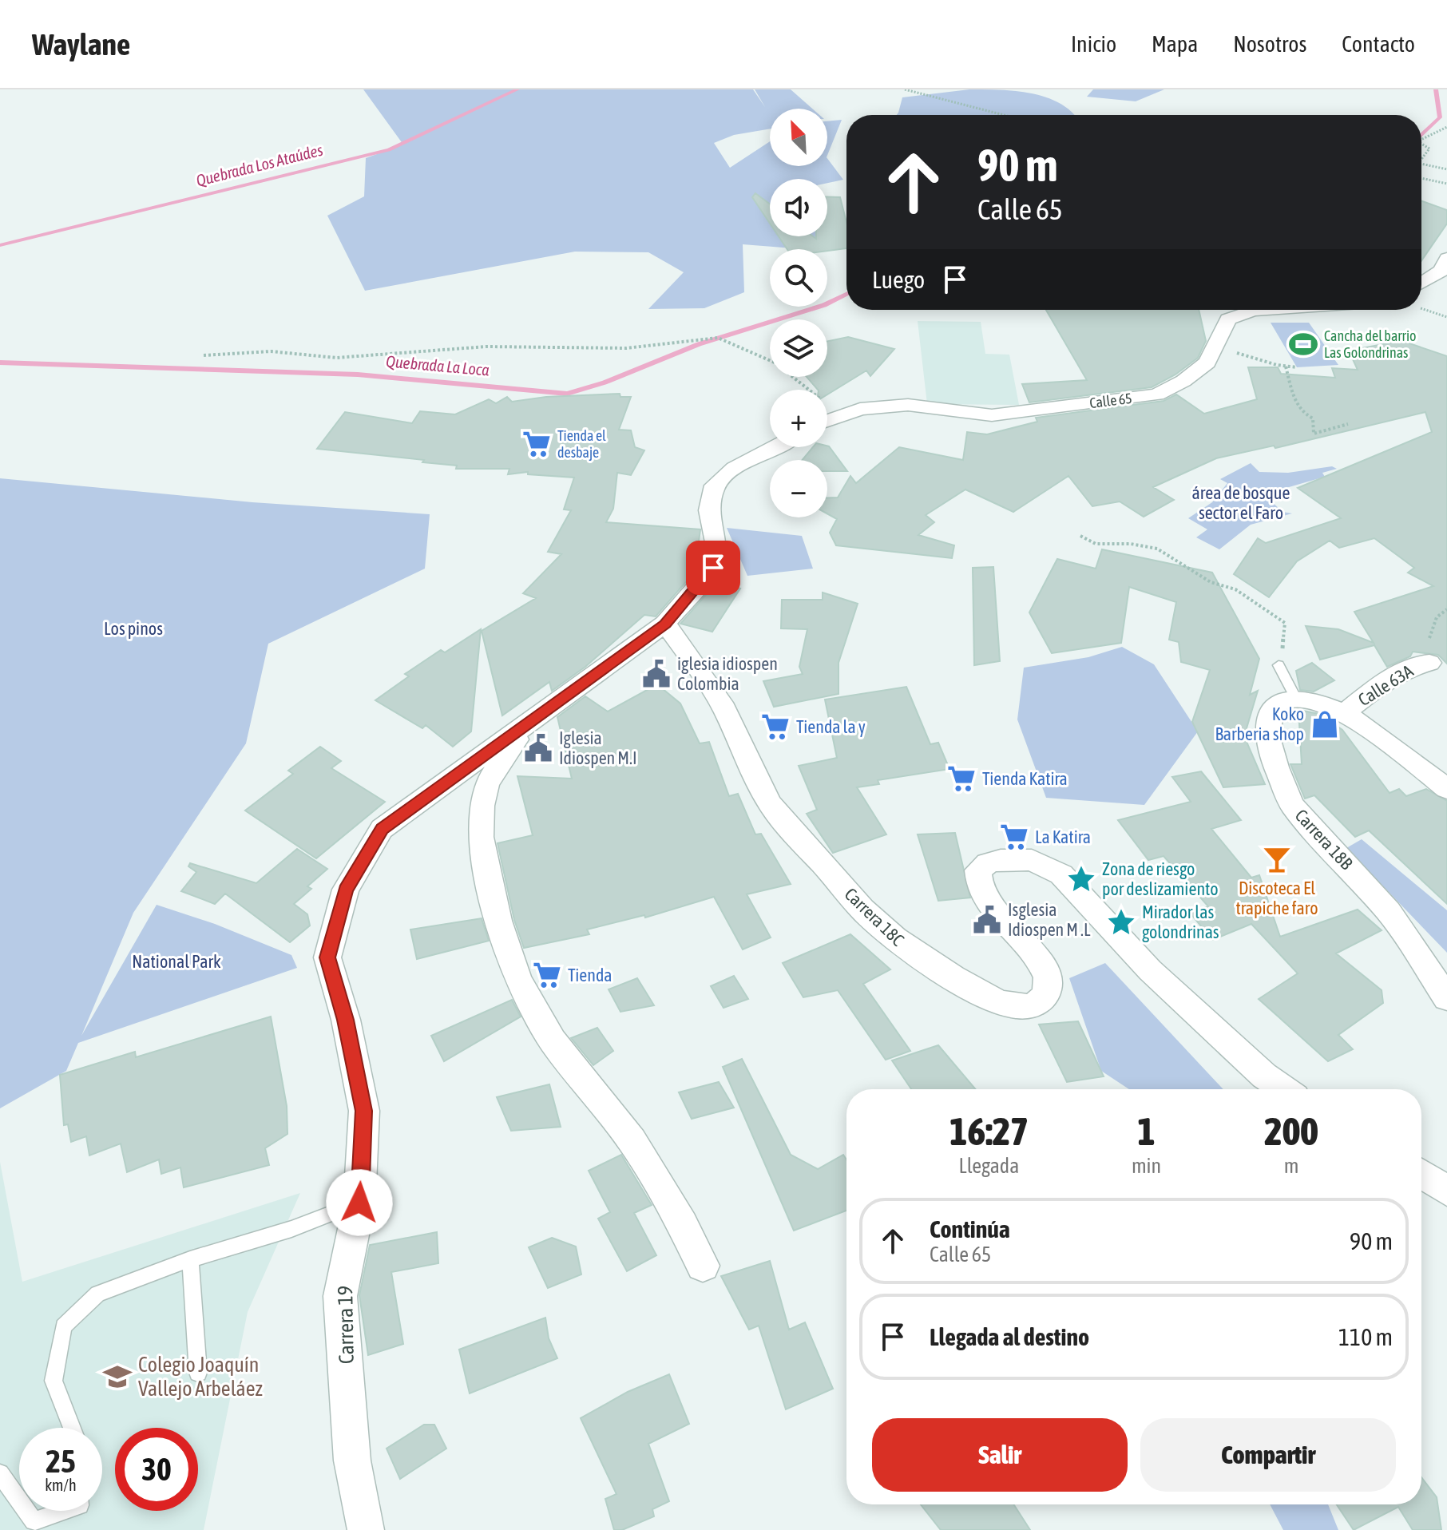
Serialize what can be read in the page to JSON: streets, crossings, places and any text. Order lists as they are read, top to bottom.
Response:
{
  "streets": {
    "street": [
      "Calle 65",
      "Calle 63A",
      "Carrera 18B",
      "Carrera 18C",
      "Carrera 19"
    ]
  },
  "water": ["Quebrada Los Ataúdes", "Quebrada La Loca"],
  "parks": ["área de bosque sector el Faro", "Los pinos", "National Park"],
  "places": {
    "sports": ["Cancha del barrio Las Golondrinas"],
    "supermarket": [
      "Tienda el desbaje",
      "Tienda la y",
      "Tienda Katira",
      "La Katira",
      "Tienda"
    ],
    "public building": ["iglesia idiospen Colombia", "Iglesia Idiospen M.I", "Isglesia Idiospen M .L"],
    "shop": ["Koko Barberia shop"],
    "bar": ["Discoteca El trapiche faro"],
    "place": ["Zona de riesgo por deslizamiento", "Mirador las golondrinas"],
    "school or university": ["Colegio Joaquín Vallejo Arbeláez"]
  },
  "north": "top left",
  "page": {
    "header": "Waylane",
    "nav": [
      "Inicio",
      "Mapa",
      "Nosotros",
      "Contacto"
    ],
    "map_buttons": ["+", "−"],
    "turn": ["90 m", "Calle 65"],
    "then": "Luego",
    "eta": [
      "16:27",
      "Llegada",
      "1",
      "min",
      "200",
      "m"
    ],
    "list": [
      {
        "name": "Continúa",
        "note": "Calle 65",
        "value": "90 m"
      },
      {
        "name": "Llegada al destino",
        "value": "110 m"
      }
    ],
    "buttons": ["Salir", "Compartir"],
    "speed": "25 km/h",
    "limit": "30"
  }
}
